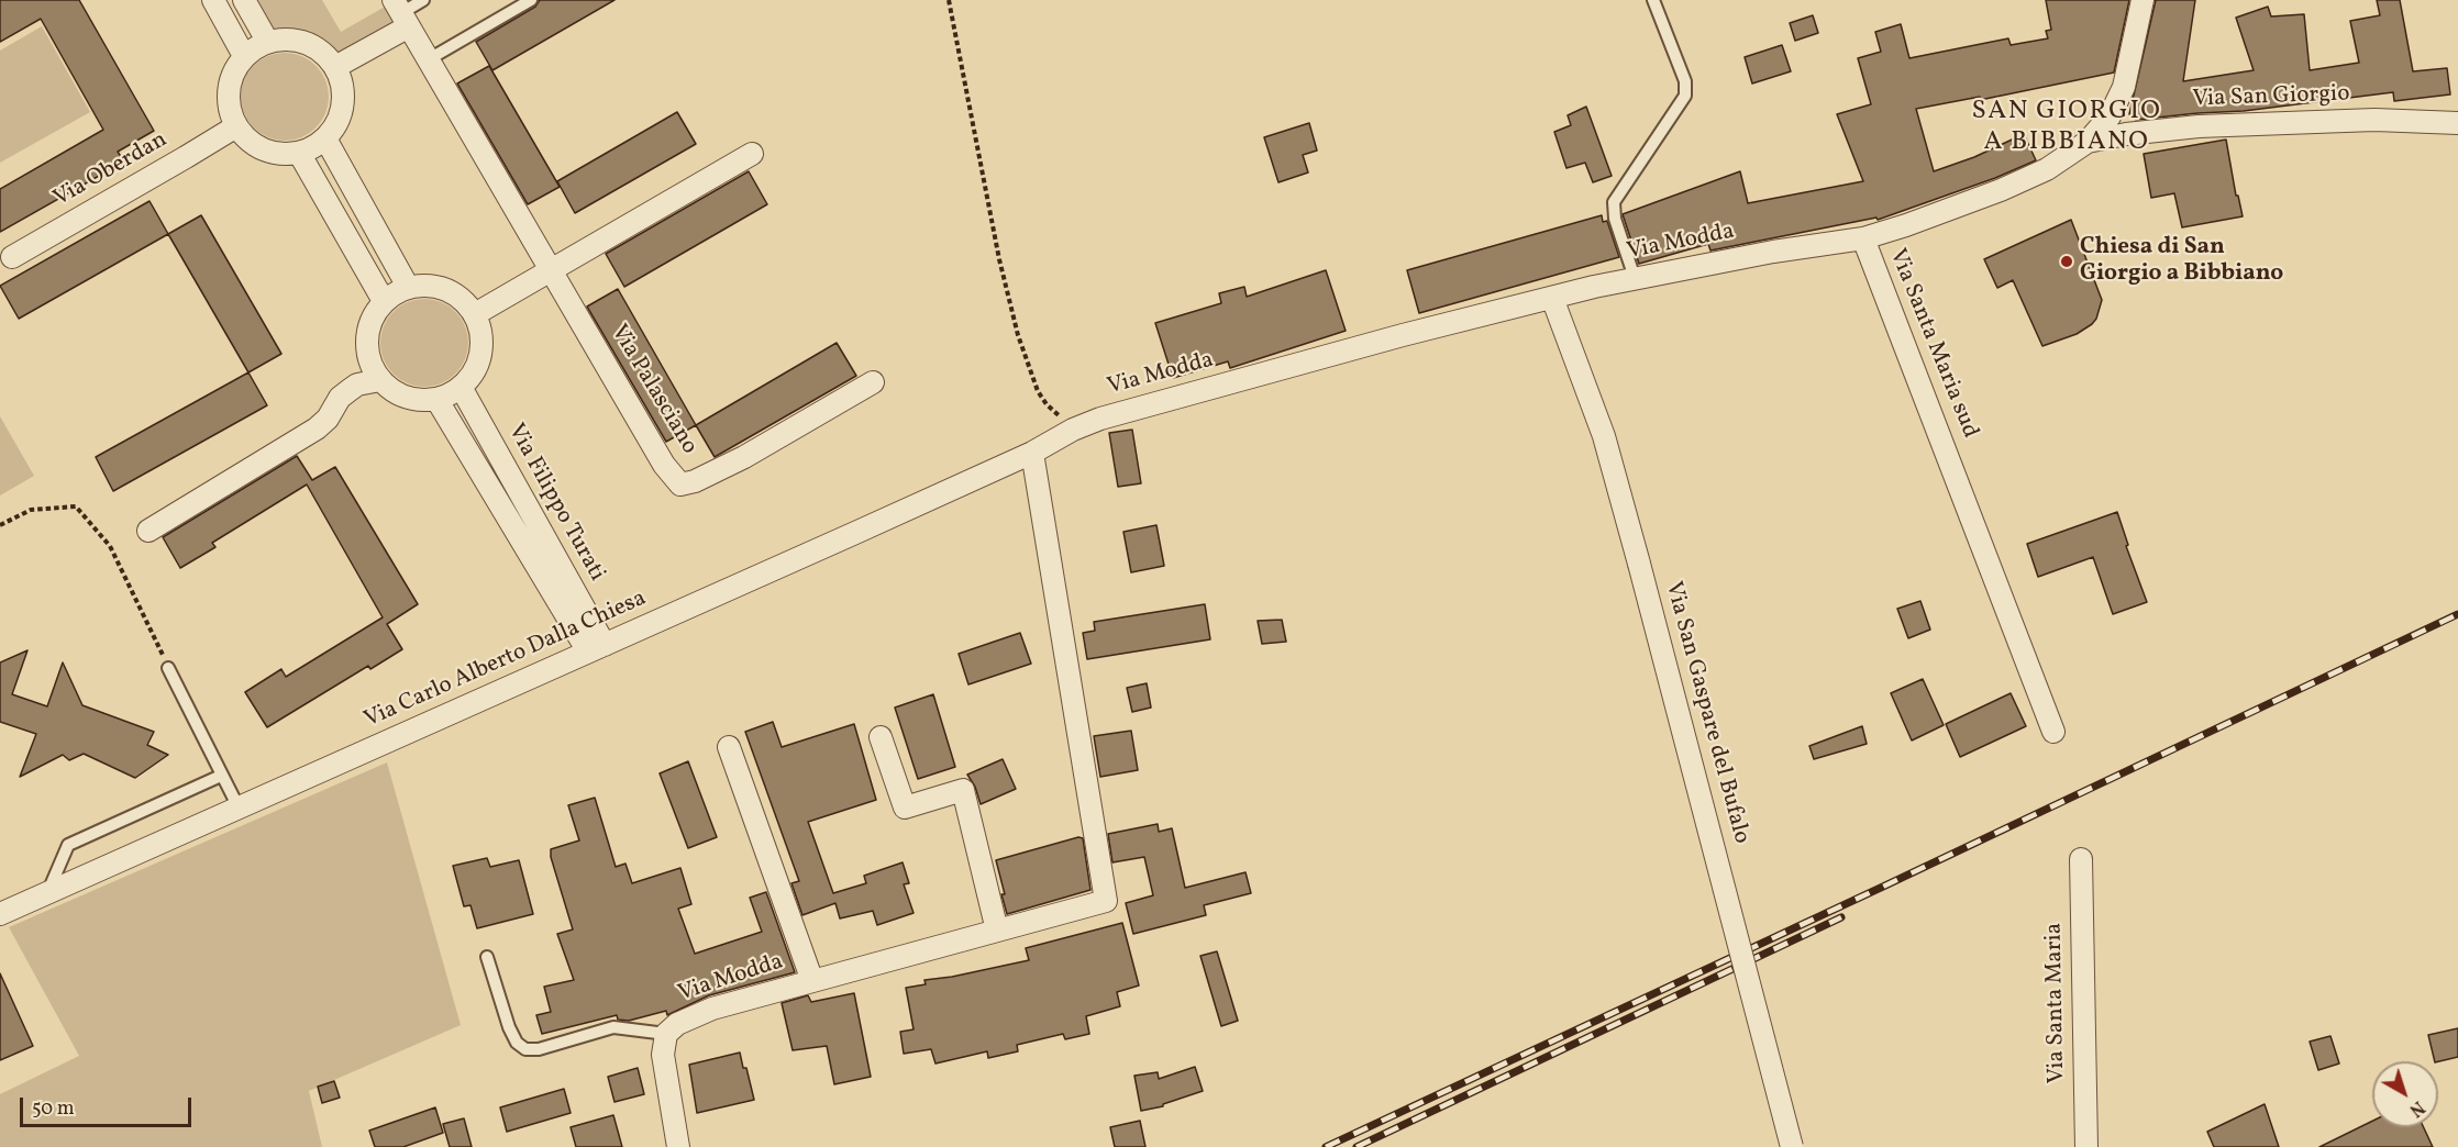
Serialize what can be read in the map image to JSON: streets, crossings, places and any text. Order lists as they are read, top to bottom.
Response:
{
  "streets": {
    "street": [
      "Via San Giorgio",
      "Via Oberdan",
      "Via Modda",
      "Via Santa Maria sud",
      "Via Palasciano",
      "Via Filippo Turati",
      "Via Carlo Alberto Dalla Chiesa",
      "Via San Gaspare del Bufalo",
      "Via Santa Maria"
    ]
  },
  "crossings": [
    ["Via San Giorgio", "Via Santa Maria sud"],
    ["Via Modda", "Via Santa Maria sud"],
    ["Via Modda", "Via Carlo Alberto Dalla Chiesa"],
    ["Via Modda", "Via San Gaspare del Bufalo"],
    ["Via Filippo Turati", "Via Carlo Alberto Dalla Chiesa"]
  ],
  "districts": ["SAN GIORGIO A BIBBIANO"],
  "places": ["Chiesa di San Giorgio a Bibbiano"],
  "scale_bar": "50 m",
  "north": "bottom right"
}
